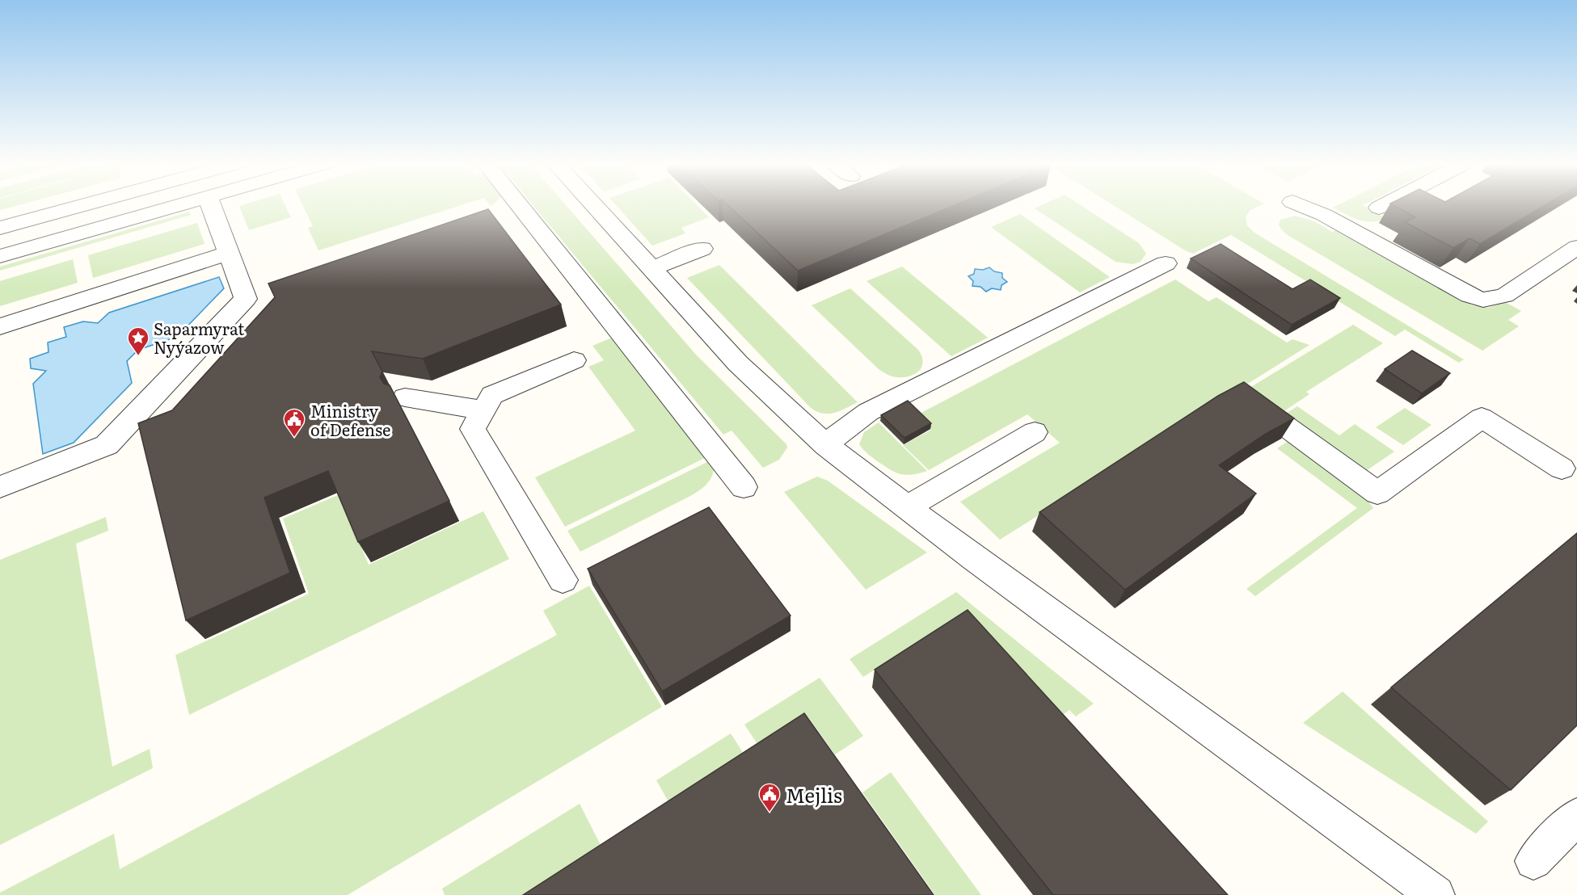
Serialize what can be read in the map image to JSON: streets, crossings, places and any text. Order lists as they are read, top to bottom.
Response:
{
  "places": {
    "place": ["Saparmyrat Nyýazow"],
    "public building": ["Ministry of Defense", "Mejlis"]
  }
}
